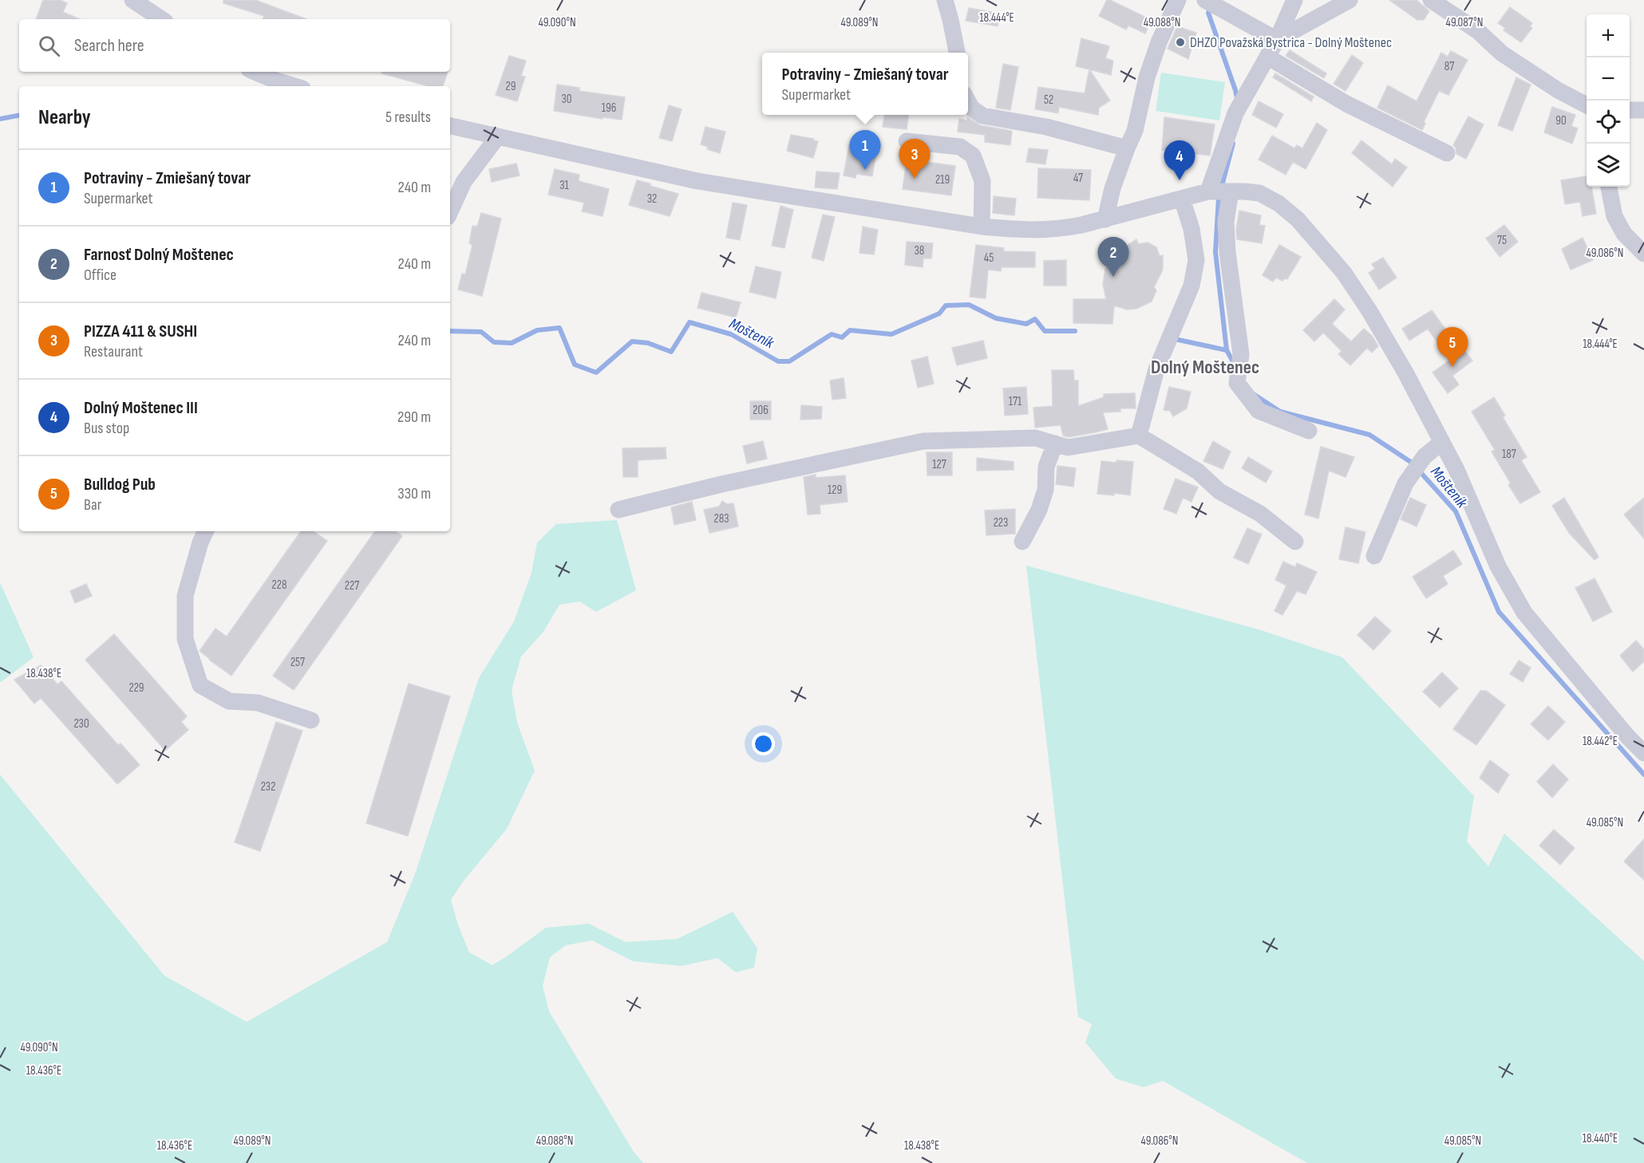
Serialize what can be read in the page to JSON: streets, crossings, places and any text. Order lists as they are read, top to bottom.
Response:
{
  "districts": ["Dolný Moštenec"],
  "water": ["Mošteník"],
  "places": ["DHZO Považská Bystrica - Dolný Moštenec"],
  "house_numbers": [
    "87",
    "29",
    "30",
    "52",
    "196",
    "90",
    "47",
    "219",
    "31",
    "32",
    "75",
    "38",
    "45",
    "171",
    "206",
    "187",
    "127",
    "129",
    "283",
    "223",
    "228",
    "227",
    "257",
    "229",
    "230",
    "232"
  ],
  "page": {
    "map_buttons": ["+", "−"],
    "search": "Search here",
    "popup": ["Potraviny - Zmiešaný tovar", "Supermarket"],
    "heading": ["Nearby", "5 results"],
    "pins": [
      "1",
      "3",
      "4",
      "2",
      "5"
    ],
    "list": [
      {
        "mark": "1",
        "name": "Potraviny - Zmiešaný tovar",
        "note": "Supermarket",
        "value": "240 m"
      },
      {
        "mark": "2",
        "name": "Farnosť Dolný Moštenec",
        "note": "Office",
        "value": "240 m"
      },
      {
        "mark": "3",
        "name": "PIZZA 411 & SUSHI",
        "note": "Restaurant",
        "value": "240 m"
      },
      {
        "mark": "4",
        "name": "Dolný Moštenec III",
        "note": "Bus stop",
        "value": "290 m"
      },
      {
        "mark": "5",
        "name": "Bulldog Pub",
        "note": "Bar",
        "value": "330 m"
      }
    ]
  },
  "coordinates": [
    "18.444°E",
    "49.089°N",
    "49.087°N",
    "49.090°N",
    "49.088°N",
    "49.086°N",
    "18.438°E",
    "18.442°E",
    "49.085°N",
    "18.436°E",
    "18.440°E"
  ]
}
